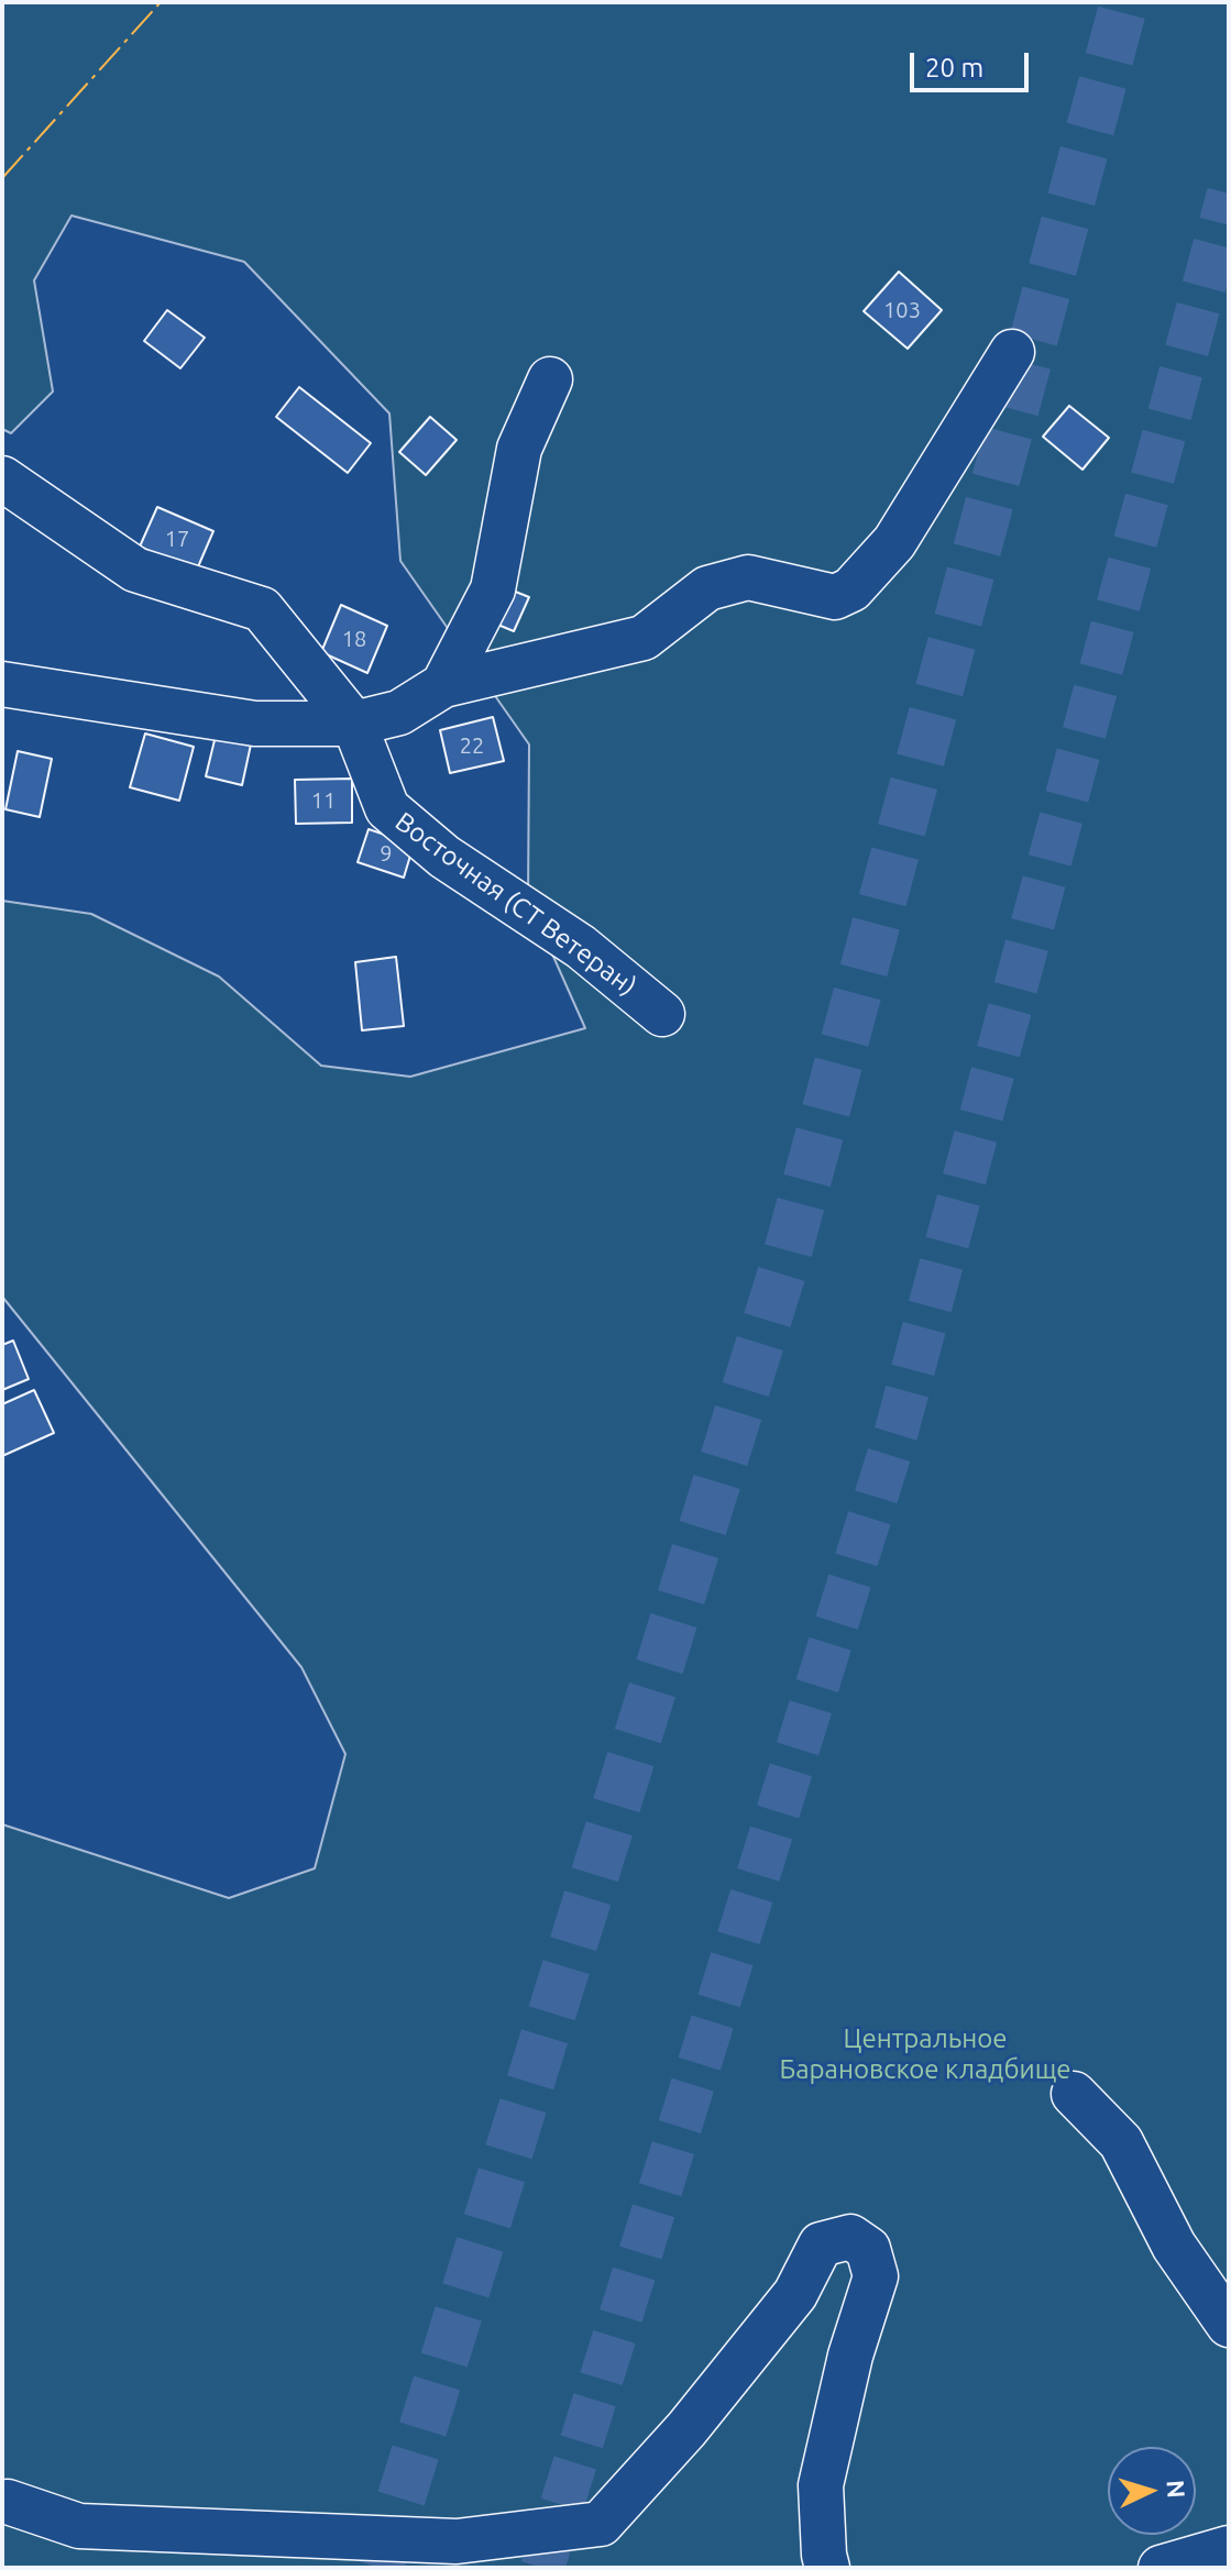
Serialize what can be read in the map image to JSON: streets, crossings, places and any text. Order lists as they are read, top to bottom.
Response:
{
  "streets": {
    "street": ["Восточная (СТ Ветеран)"]
  },
  "parks": ["Центральное Барановское кладбище"],
  "house_numbers": [
    "103",
    "17",
    "18",
    "22",
    "11",
    "9"
  ],
  "scale_bar": "20 m",
  "north": "right"
}
